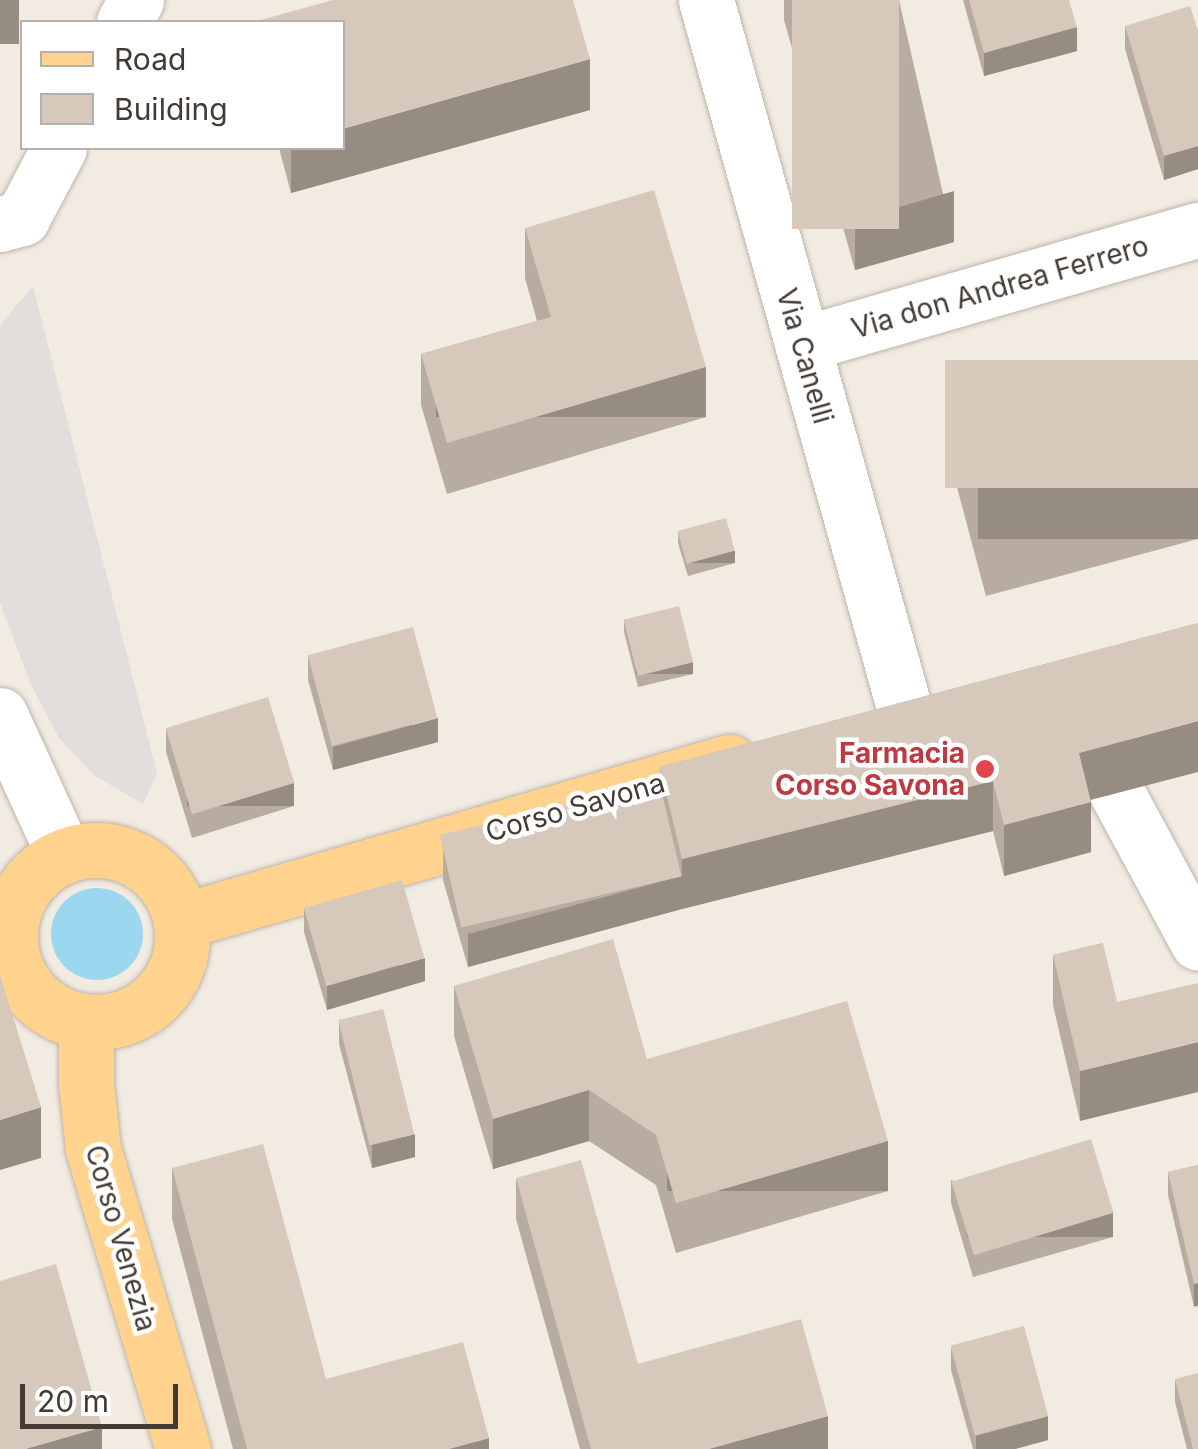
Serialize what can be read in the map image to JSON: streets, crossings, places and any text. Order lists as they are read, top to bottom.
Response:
{
  "streets": {
    "main road": ["Corso Savona", "Corso Venezia"],
    "street": ["Via don Andrea Ferrero", "Via Canelli"]
  },
  "crossings": [
    ["Via don Andrea Ferrero", "Via Canelli"],
    ["Corso Savona", "Corso Venezia"]
  ],
  "places": ["Farmacia Corso Savona"],
  "legend": ["Road", "Building"],
  "scale_bar": "20 m"
}
